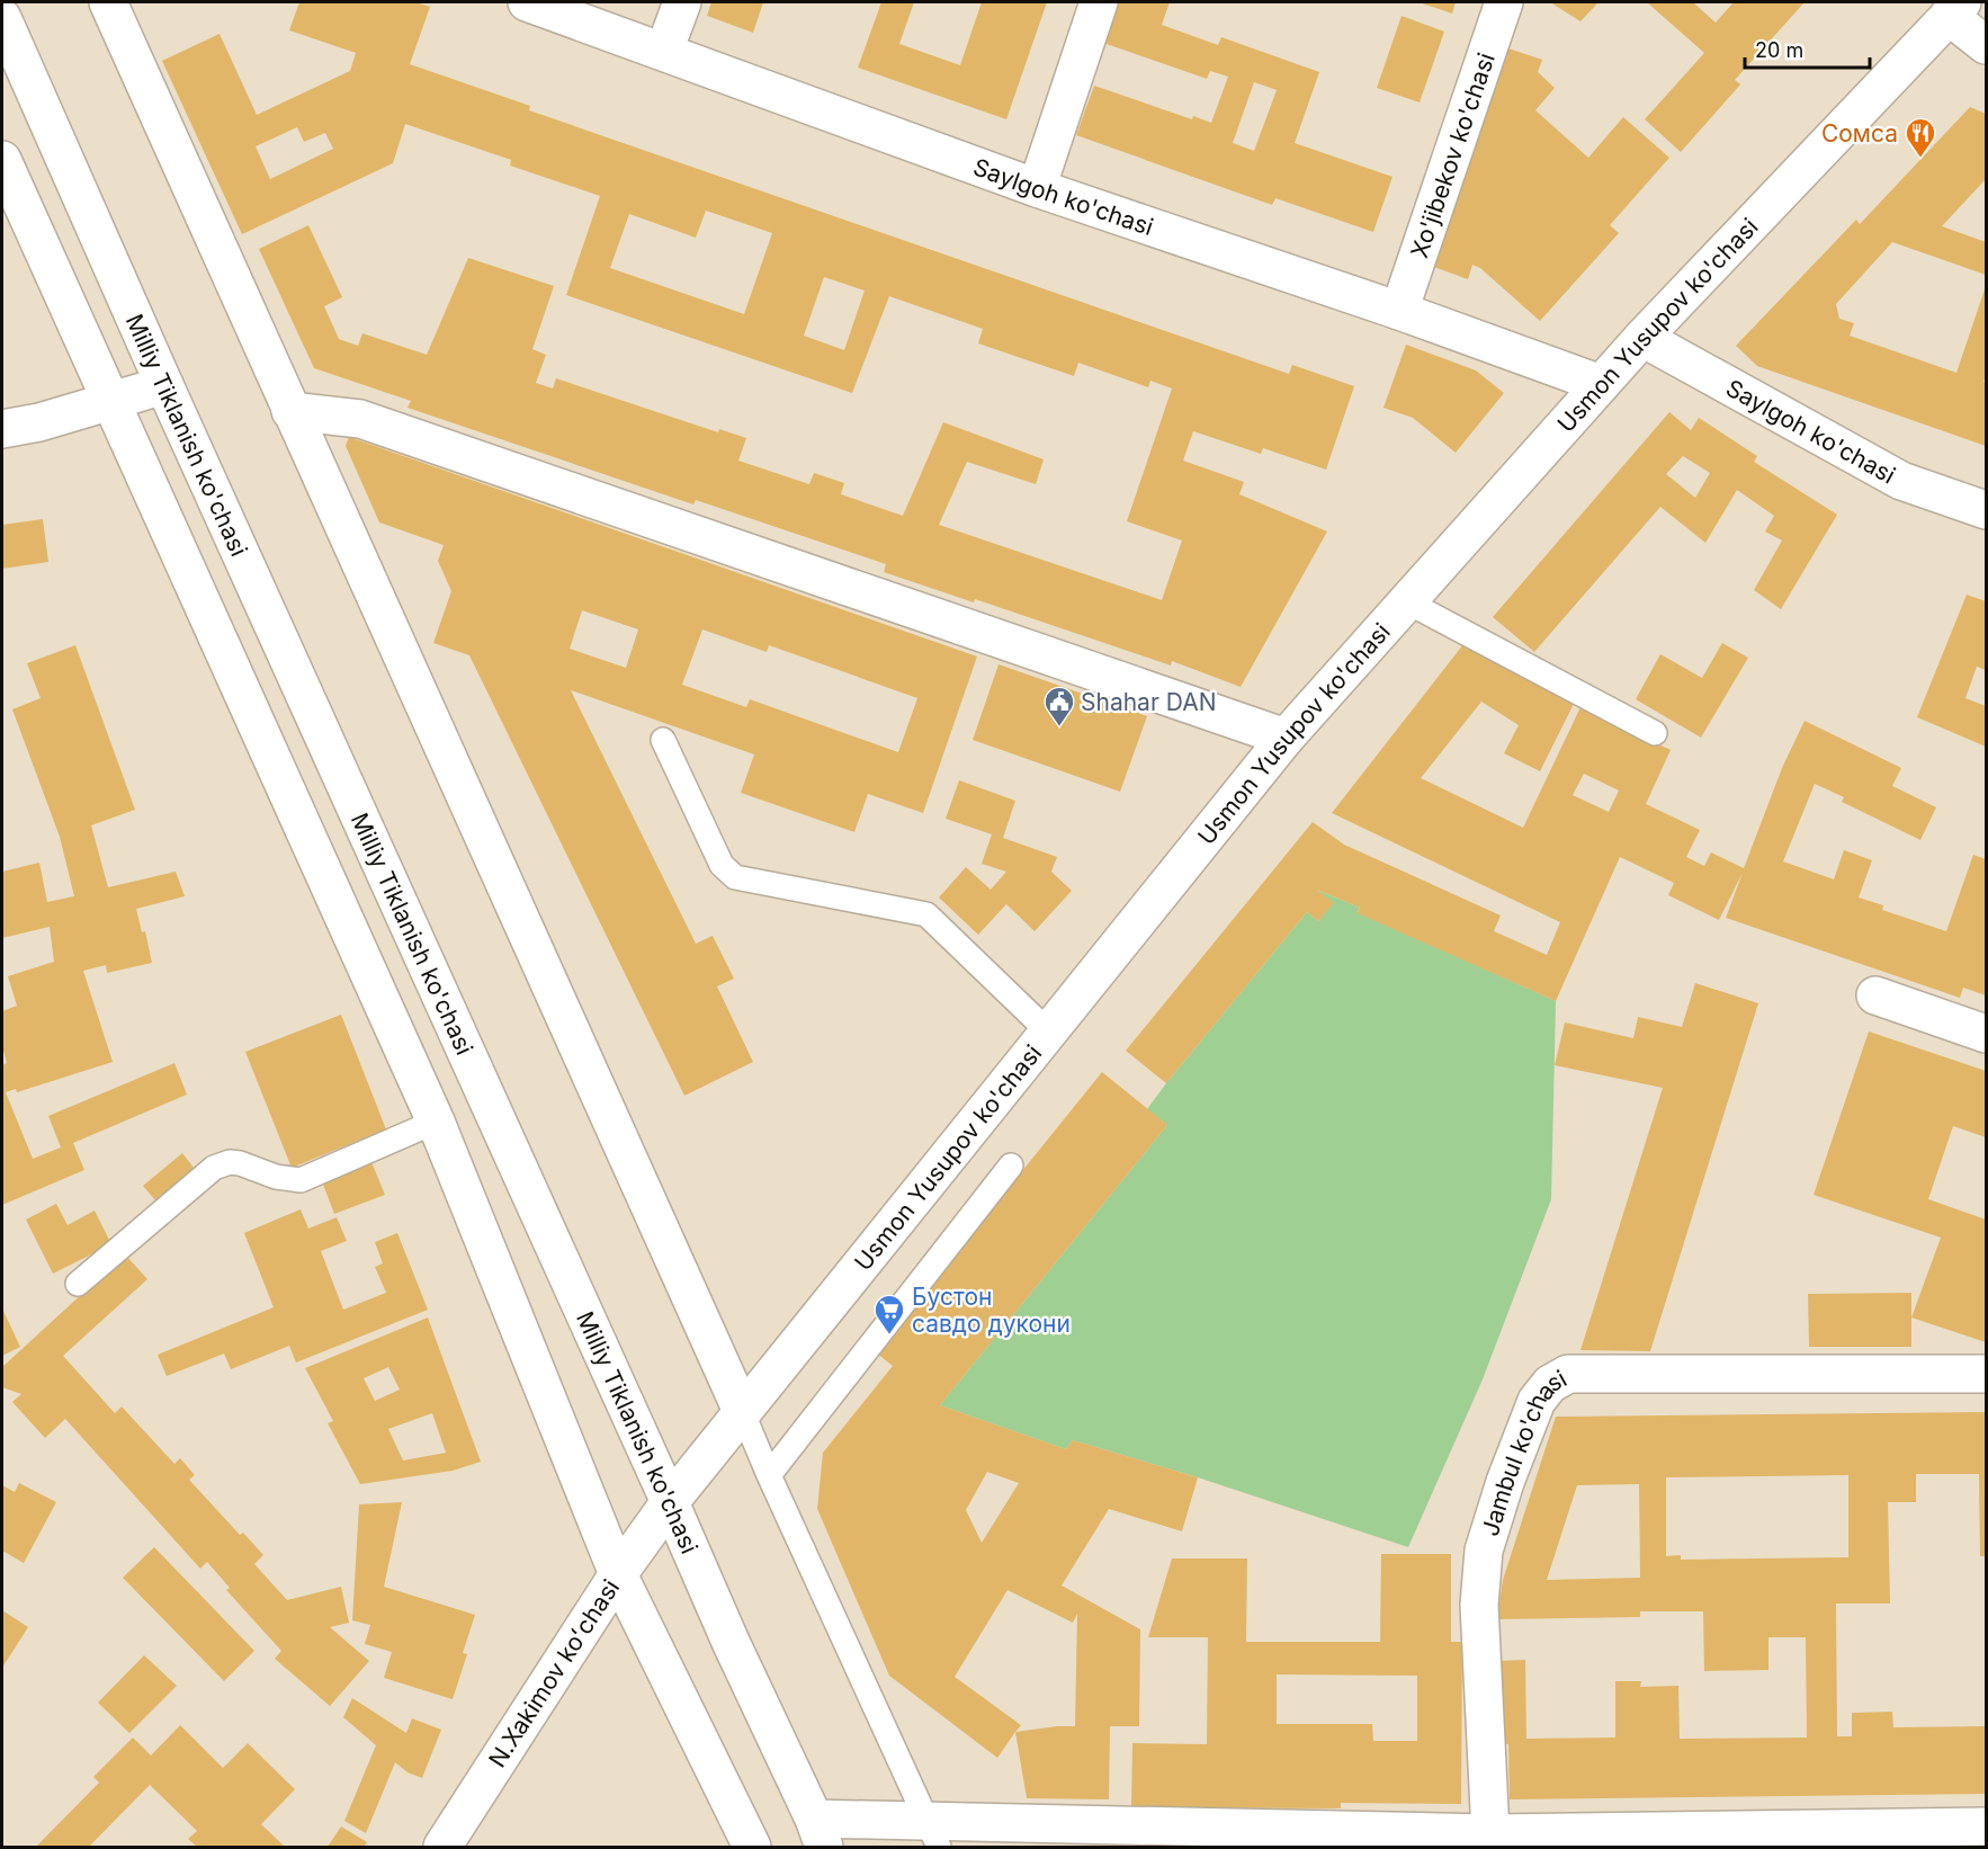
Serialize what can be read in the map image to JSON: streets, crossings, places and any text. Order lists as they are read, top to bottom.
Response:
{
  "streets": {
    "street": [
      "Xo'jibekov ko'chasi",
      "Saylgoh ko'chasi",
      "Usmon Yusupov ko'chasi",
      "Milliy Tiklanish ko'chasi",
      "Jambul ko'chasi",
      "N.Xakimov koʻchasi"
    ]
  },
  "crossings": [
    ["Xo'jibekov ko'chasi", "Saylgoh ko'chasi"],
    ["Saylgoh ko'chasi", "Usmon Yusupov ko'chasi"],
    ["Usmon Yusupov ko'chasi", "Milliy Tiklanish ko'chasi"],
    ["Usmon Yusupov ko'chasi", "N.Xakimov koʻchasi"],
    ["Milliy Tiklanish ko'chasi", "N.Xakimov koʻchasi"]
  ],
  "places": {
    "restaurant": ["Сомса"],
    "public building": ["Shahar DAN"],
    "supermarket": ["Бустон савдо дукони"]
  },
  "scale_bar": "20 m"
}
